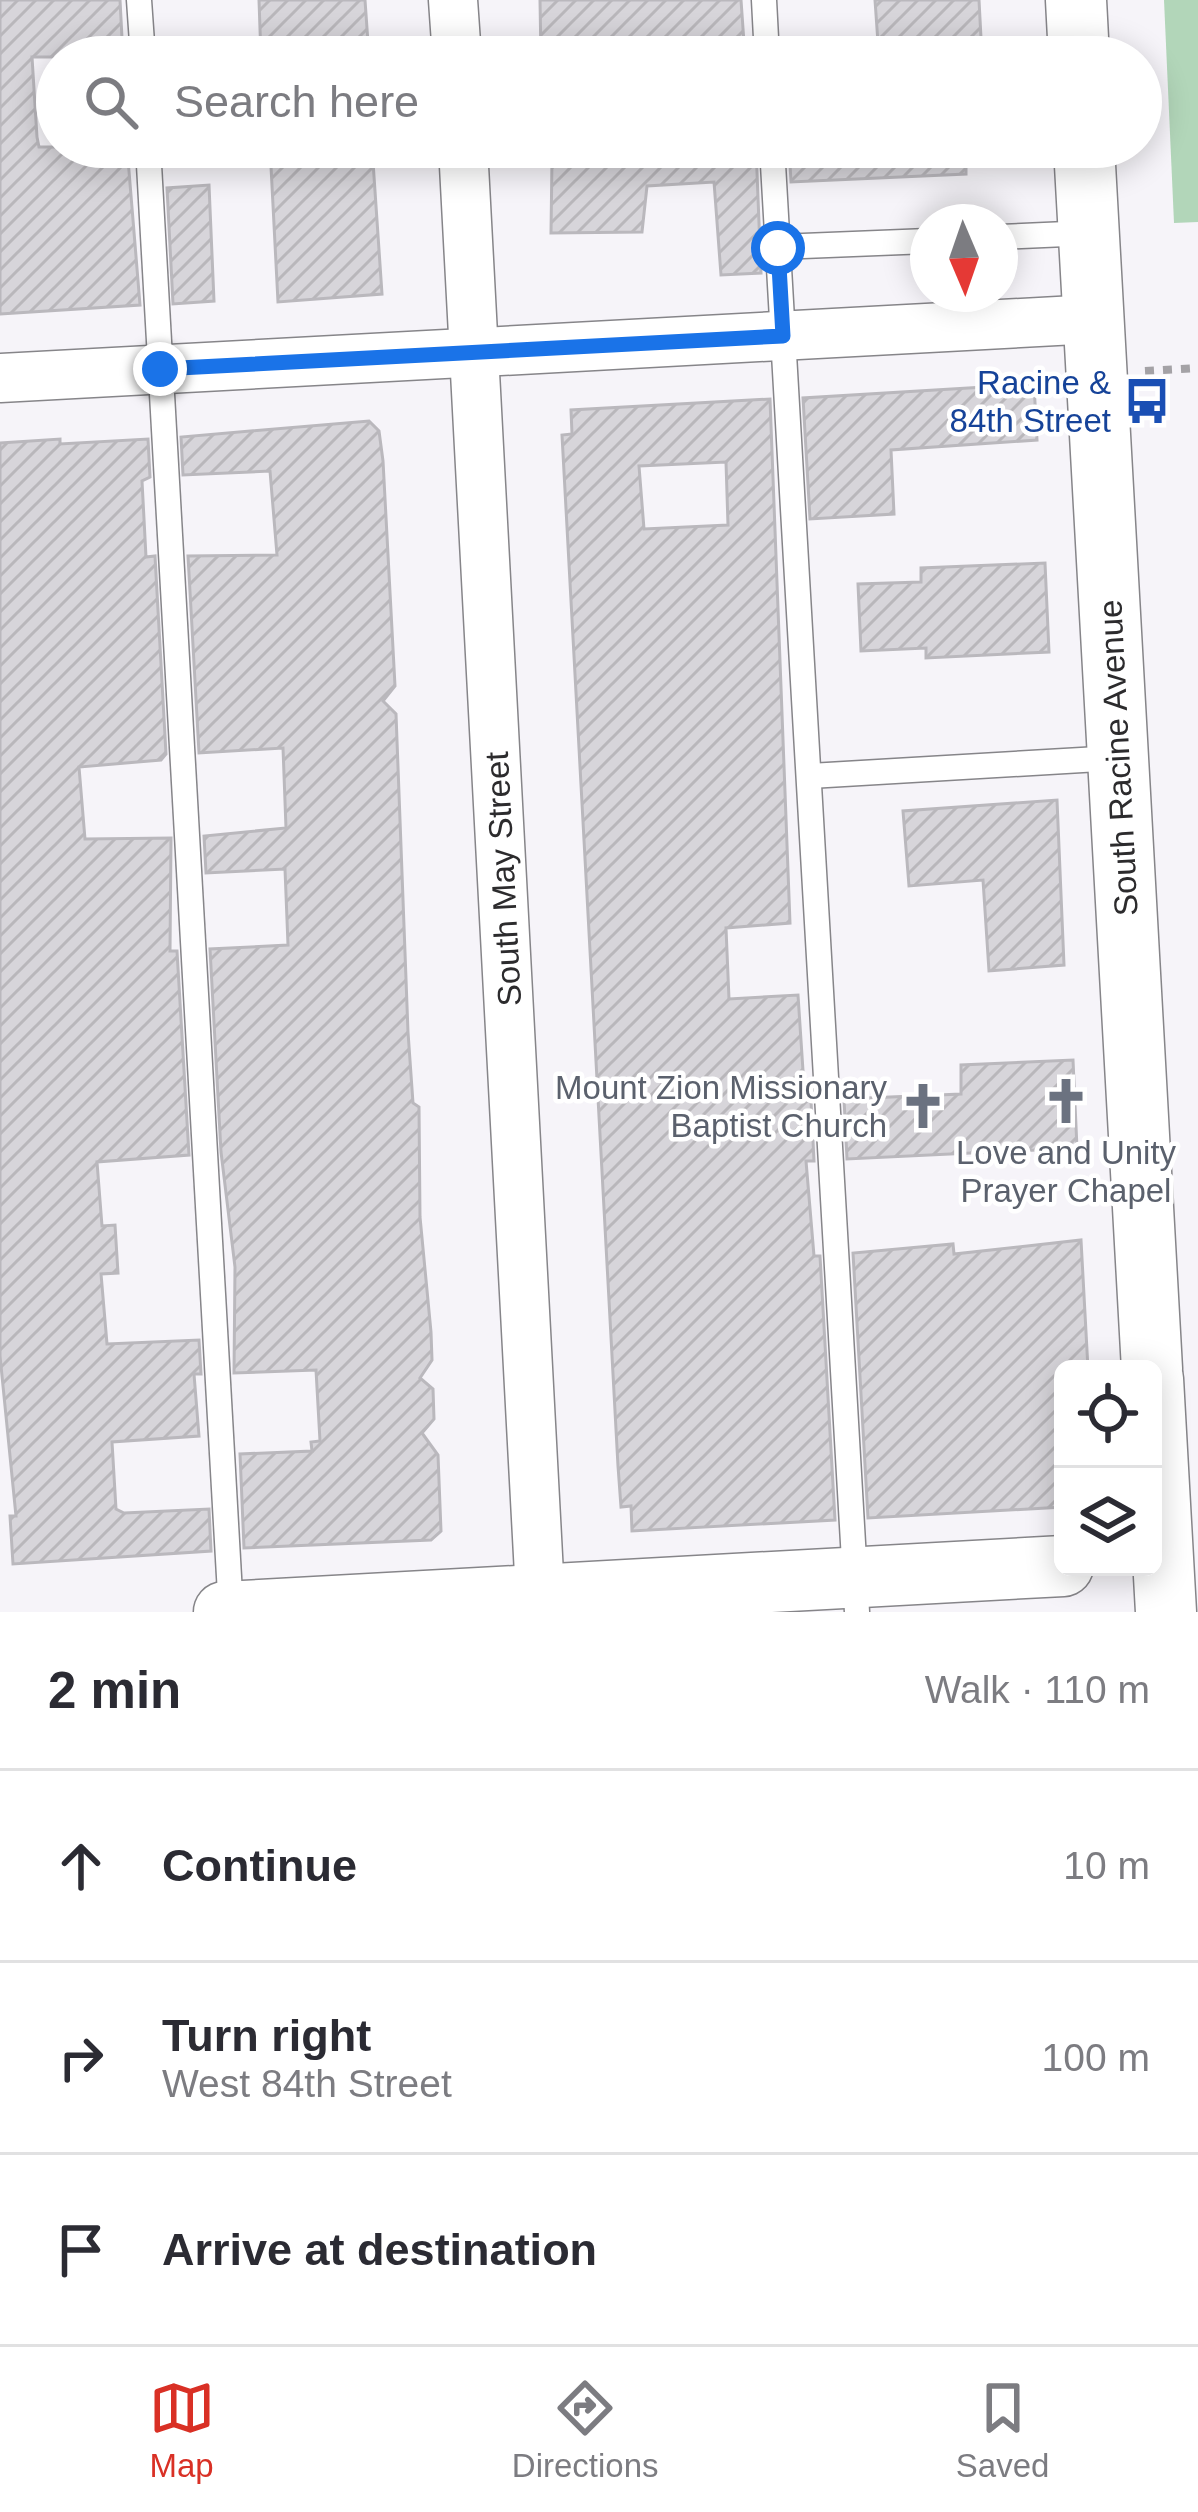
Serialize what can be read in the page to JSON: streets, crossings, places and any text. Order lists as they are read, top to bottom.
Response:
{
  "streets": {
    "street": ["South Racine Avenue", "South May Street"]
  },
  "places": {
    "bus stop": ["Racine & 84th Street"],
    "church": ["Love and Unity Prayer Chapel", "Mount Zion Missionary Baptist Church"]
  },
  "north": "bottom",
  "page": {
    "search": "Search here",
    "heading": ["2 min", "Walk · 110 m"],
    "list": [
      ["Continue", "10 m"],
      ["Turn right", "West 84th Street", "100 m"],
      "Arrive at destination"
    ],
    "nav": ["Map", "Directions", "Saved"]
  }
}
